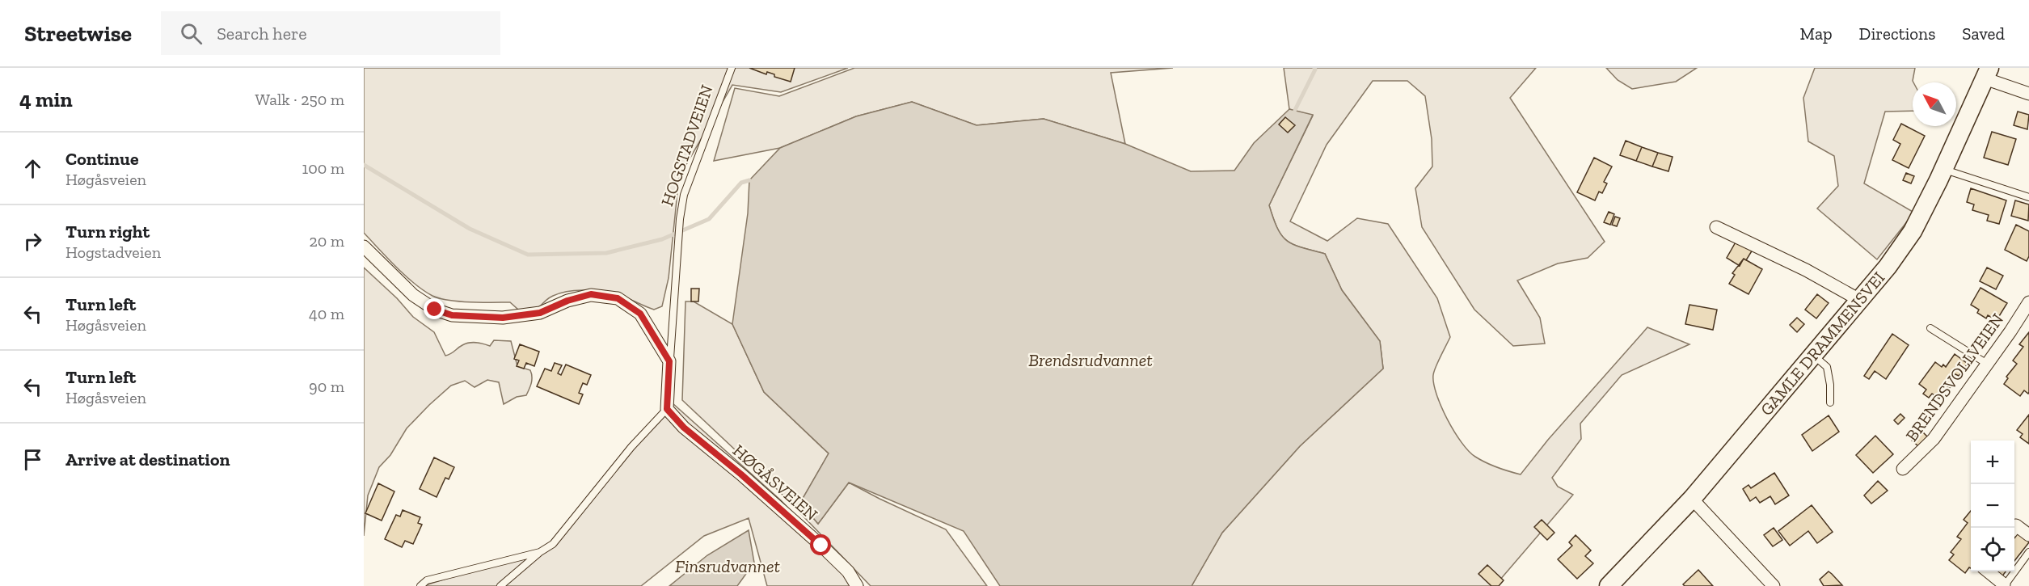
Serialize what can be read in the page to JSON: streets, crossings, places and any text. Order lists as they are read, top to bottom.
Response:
{
  "streets": {
    "main road": ["GAMLE DRAMMENSVEI"],
    "street": ["HOGSTADVEIEN", "BRENDSVOLLVEIEN", "HØGÅSVEIEN"]
  },
  "crossings": [
    ["HOGSTADVEIEN", "HØGÅSVEIEN"]
  ],
  "water": ["Brendsrudvannet", "Finsrudvannet"],
  "north": "top left",
  "page": {
    "header": "Streetwise",
    "search": "Search here",
    "nav": ["Map", "Directions", "Saved"],
    "heading": ["4 min", "Walk · 250 m"],
    "list": [
      ["Continue", "Høgåsveien", "100 m"],
      ["Turn right", "Hogstadveien", "20 m"],
      ["Turn left", "Høgåsveien", "40 m"],
      ["Turn left", "Høgåsveien", "90 m"],
      "Arrive at destination"
    ],
    "map_buttons": ["+", "−"]
  }
}
